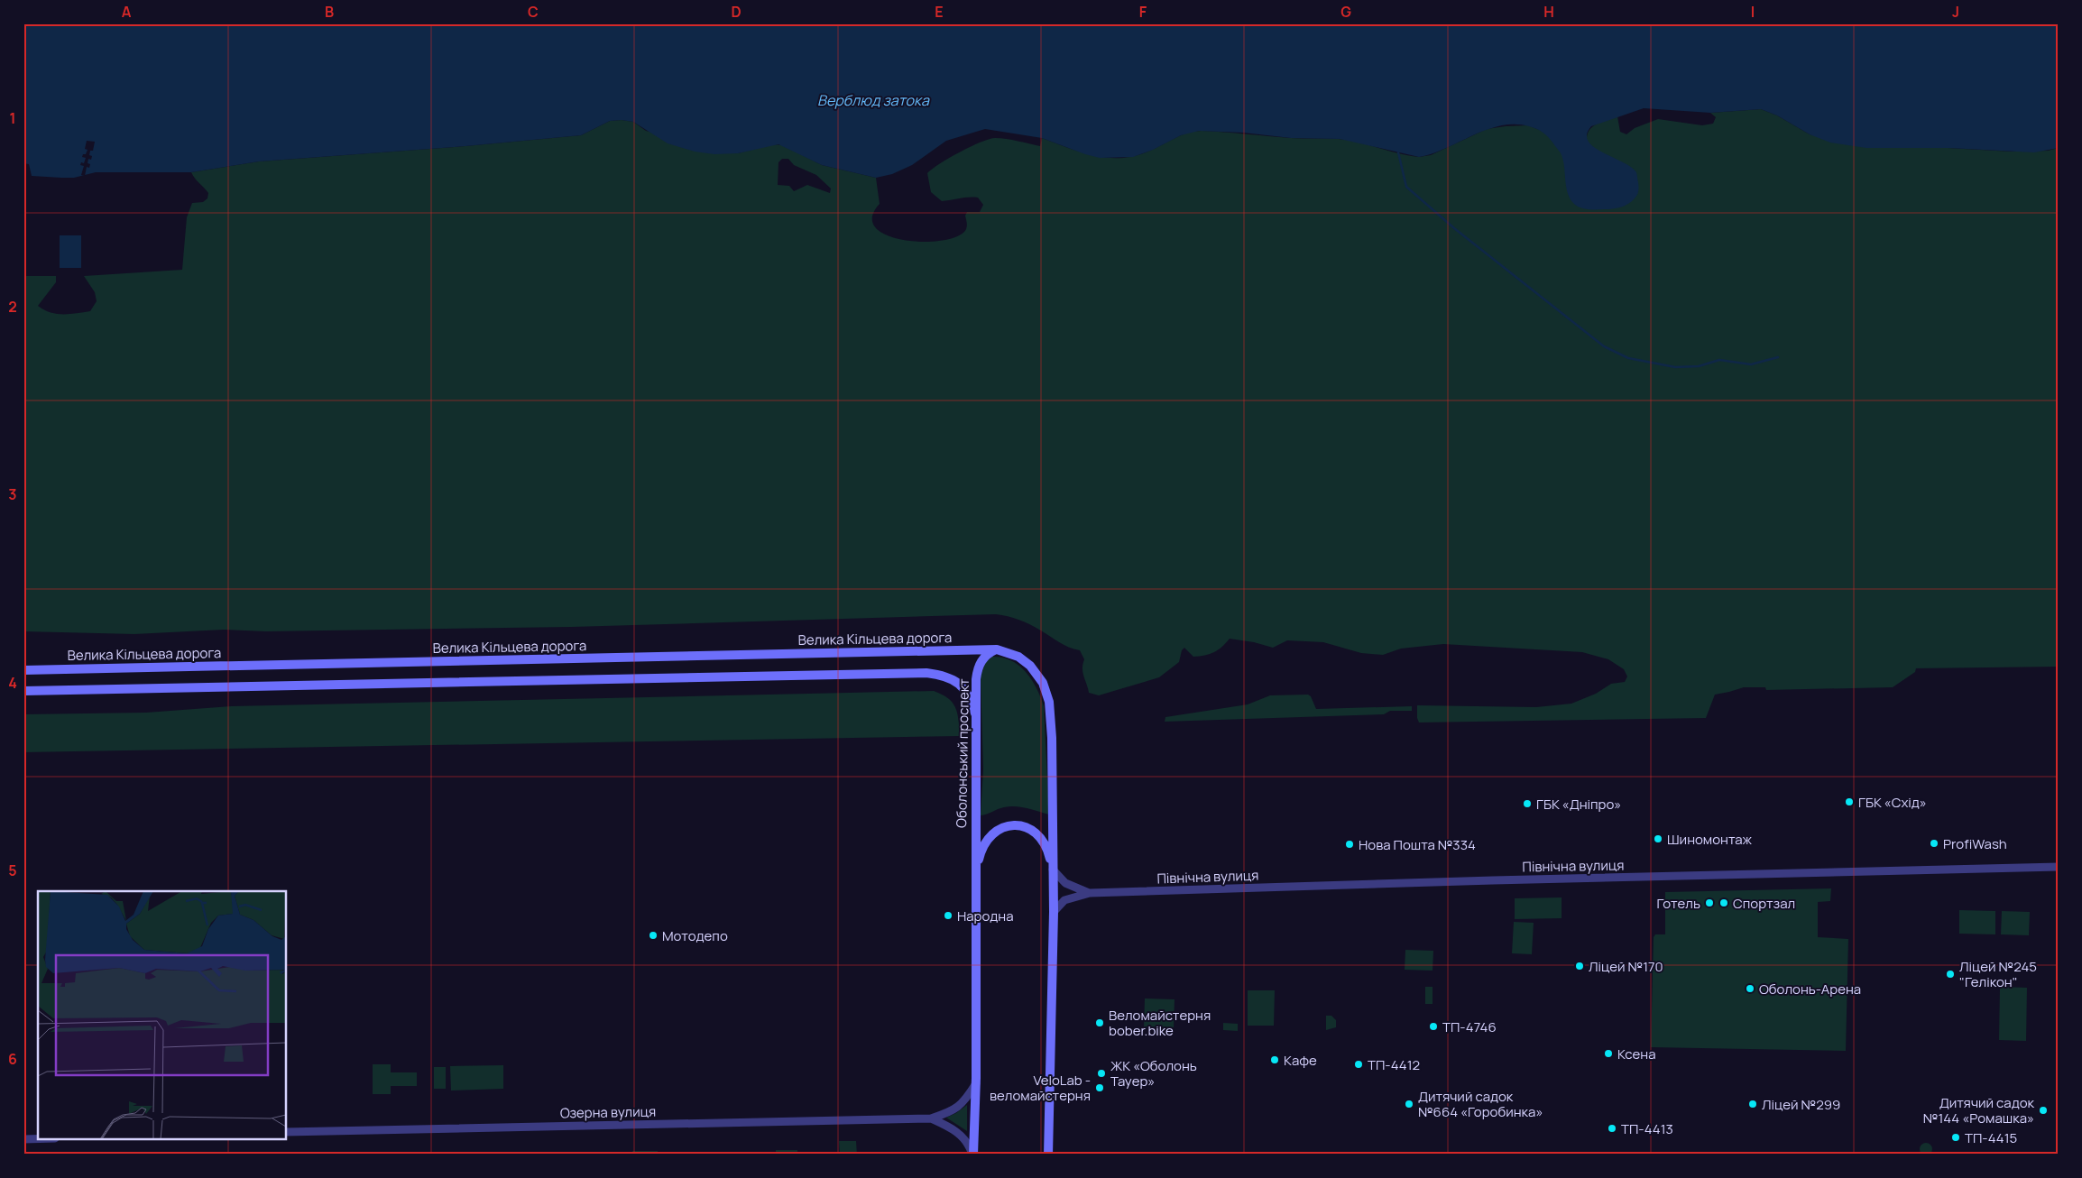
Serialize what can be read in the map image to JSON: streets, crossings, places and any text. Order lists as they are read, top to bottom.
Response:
{
  "streets": {
    "main road": ["Велика Кільцева дорога", "Оболонський проспект"],
    "street": ["Північна вулиця", "Озерна вулиця"]
  },
  "crossings": [
    ["Велика Кільцева дорога", "Оболонський проспект"]
  ],
  "water": ["Верблюд затока"],
  "places": [
    "ГБК «Схід»",
    "ГБК «Дніпро»",
    "Шиномонтаж",
    "ProfiWash",
    "Нова Пошта №334",
    "Готель",
    "Спортзал",
    "Народна",
    "Мотодепо",
    "Ліцей №170",
    "Ліцей №245 \"Гелікон\"",
    "Оболонь-Арена",
    "Веломайстерня bober.bike",
    "ТП-4746",
    "Ксена",
    "Кафе",
    "ТП-4412",
    "ЖК «Оболонь Тауер»",
    "VeloLab - веломайстерня",
    "Дитячий садок №664 «Горобинка»",
    "Ліцей №299",
    "Дитячий садок №144 «Ромашка»",
    "ТП-4413",
    "ТП-4415"
  ],
  "grid": {
    "columns": [
      "A",
      "B",
      "C",
      "D",
      "E",
      "F",
      "G",
      "H",
      "I",
      "J"
    ],
    "rows": [
      "1",
      "2",
      "3",
      "4",
      "5",
      "6"
    ]
  }
}
